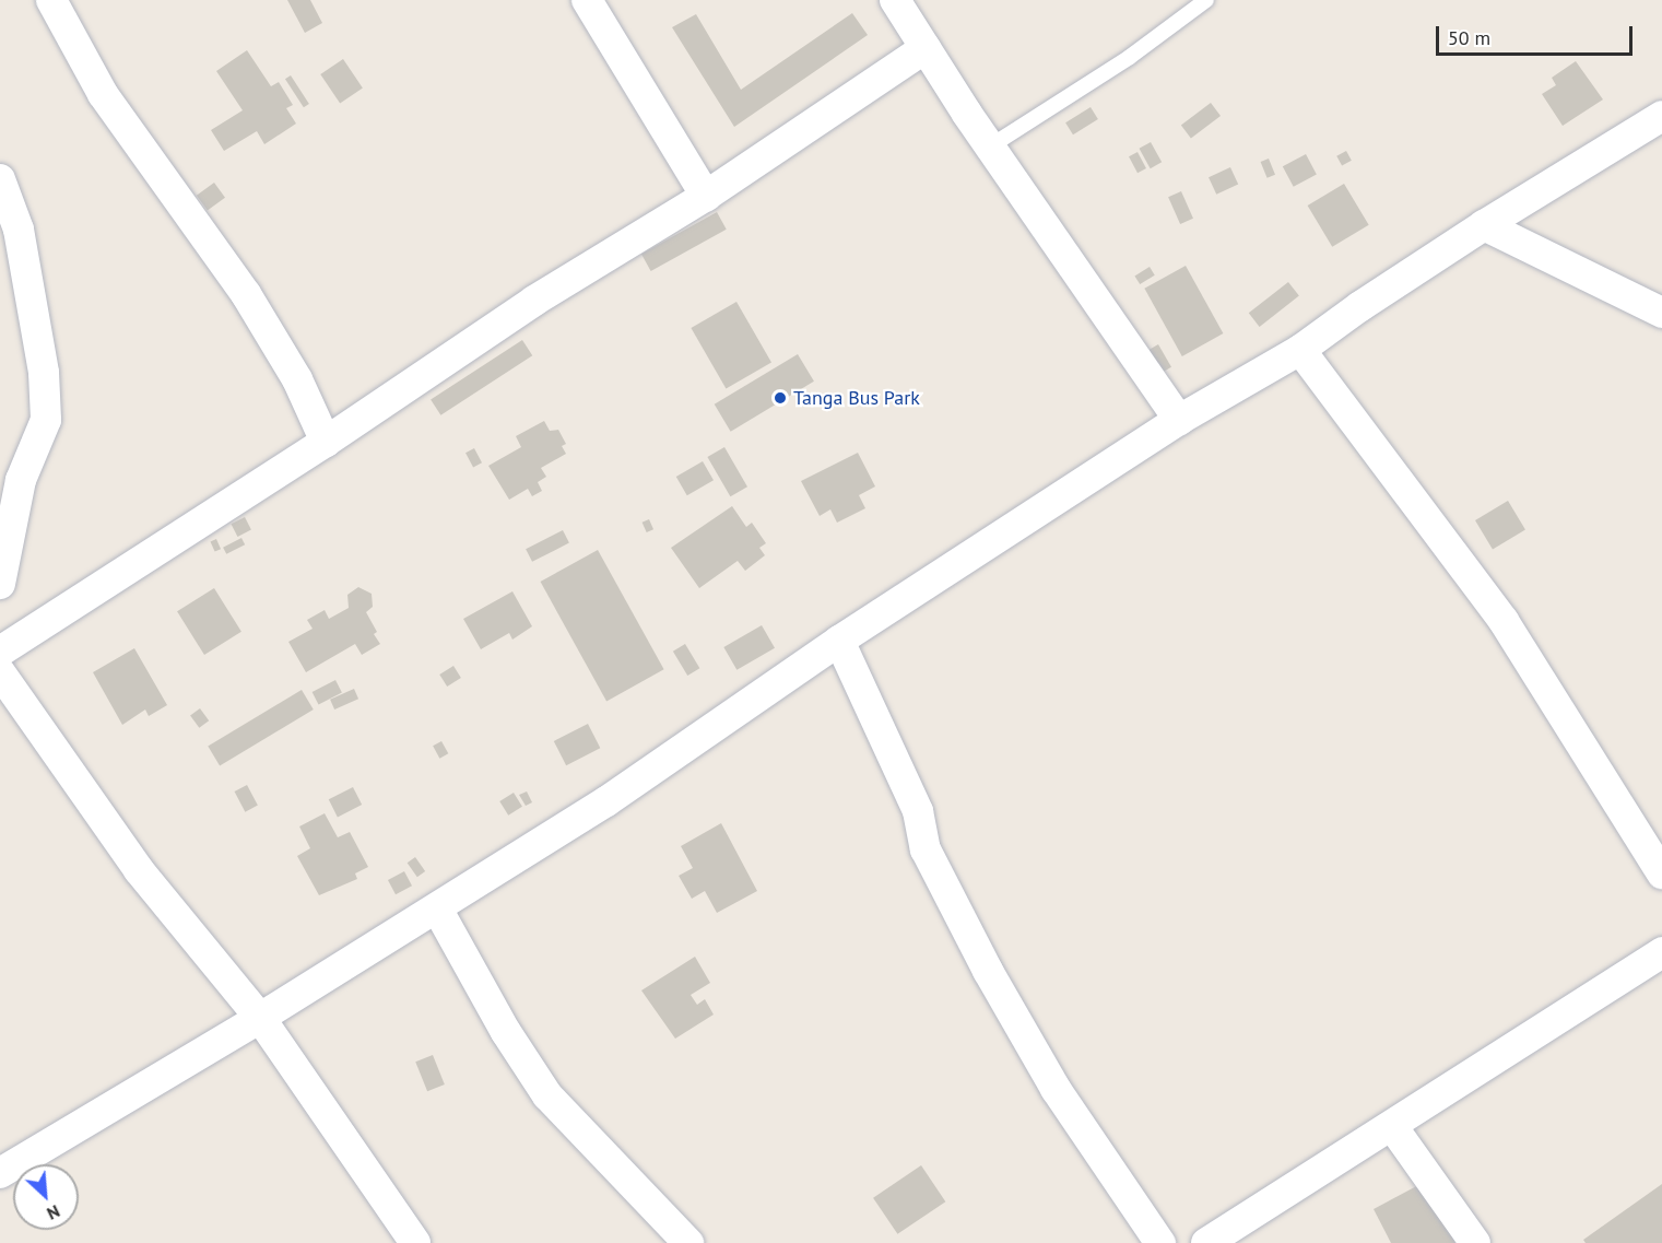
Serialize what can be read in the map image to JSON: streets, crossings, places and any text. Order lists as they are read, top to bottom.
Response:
{
  "places": ["Tanga Bus Park"],
  "scale_bar": "50 m",
  "north": "bottom right"
}
